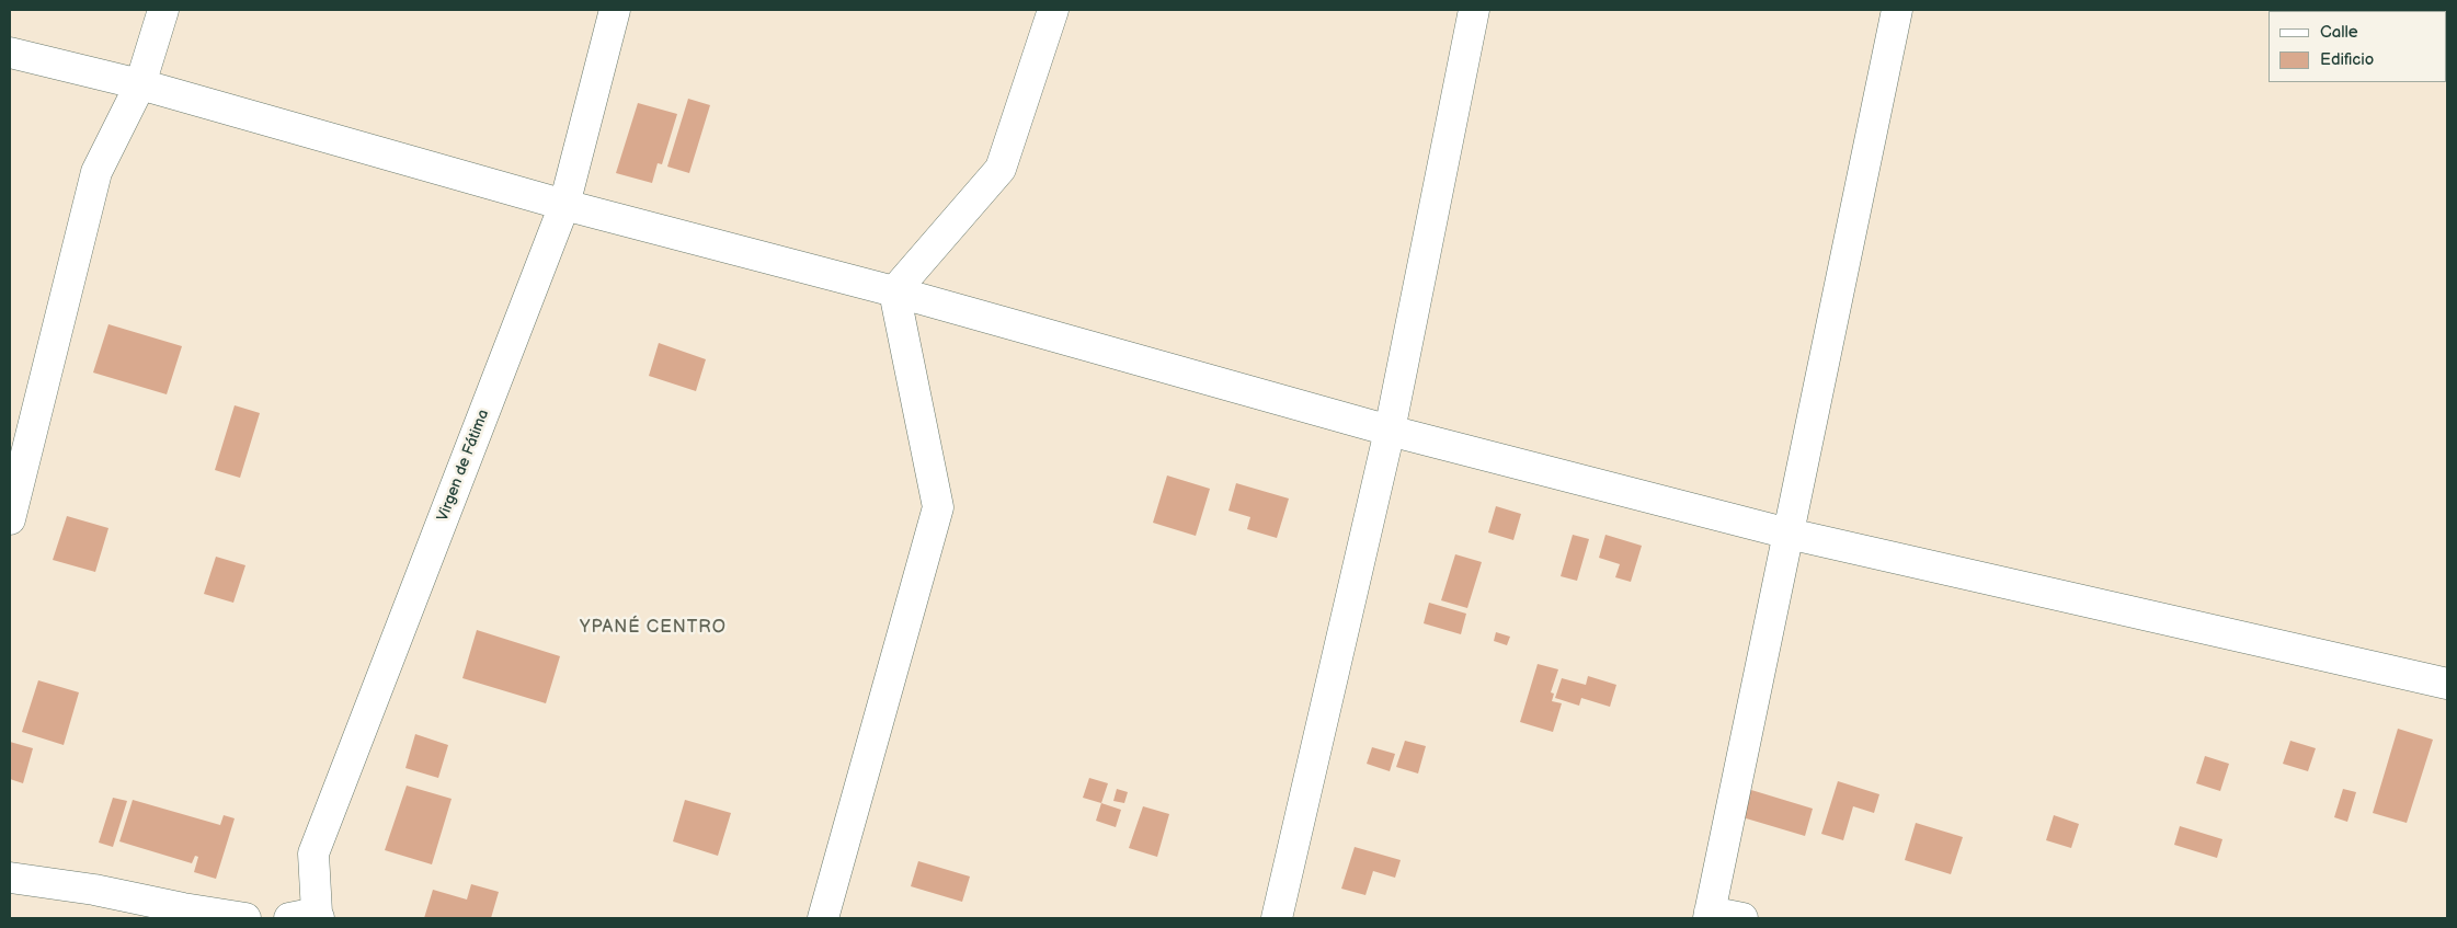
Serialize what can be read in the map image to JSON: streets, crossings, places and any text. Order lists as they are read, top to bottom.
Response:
{
  "streets": {
    "street": ["Virgen de Fátima"]
  },
  "districts": ["YPANÉ CENTRO"],
  "legend": ["Calle", "Edificio"]
}
